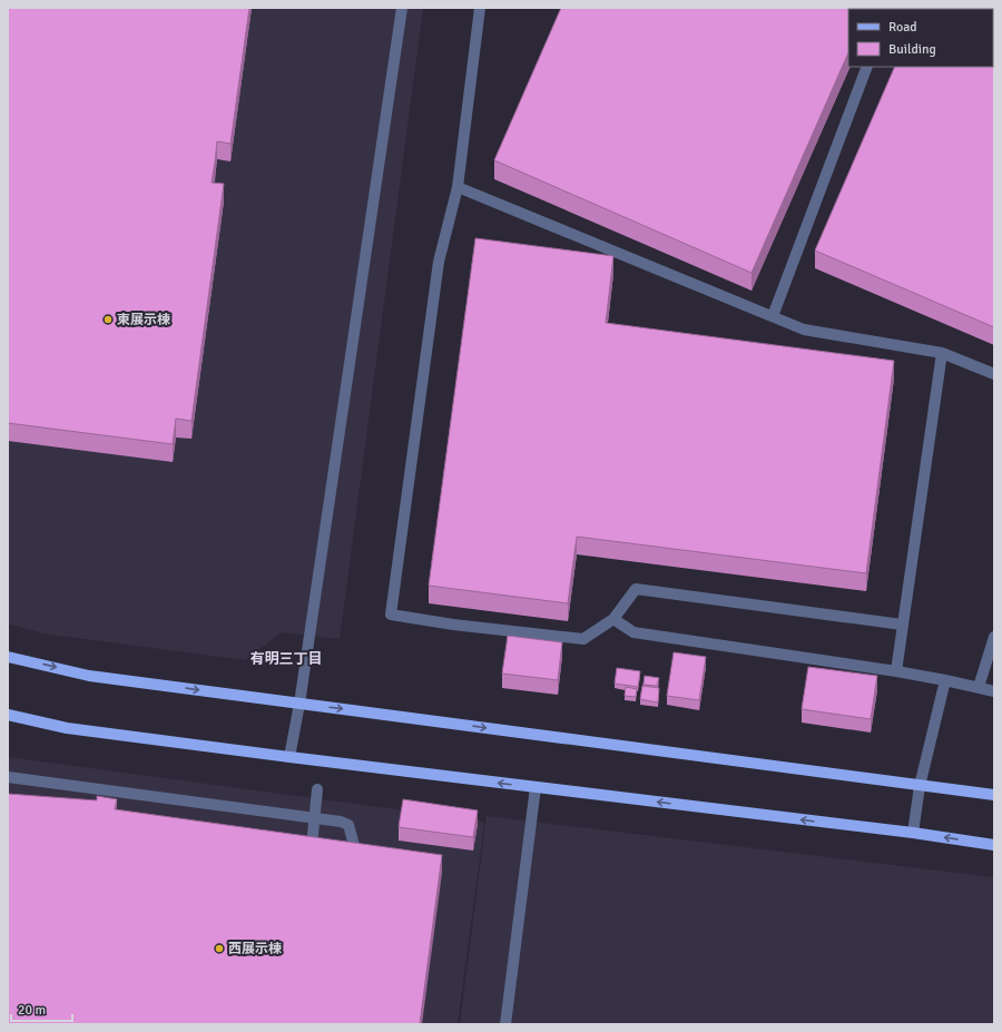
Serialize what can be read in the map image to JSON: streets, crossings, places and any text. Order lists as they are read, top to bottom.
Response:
{
  "districts": ["有明三丁目"],
  "places": ["東展示棟", "西展示棟"],
  "legend": ["Road", "Building"],
  "scale_bar": "20 m"
}
